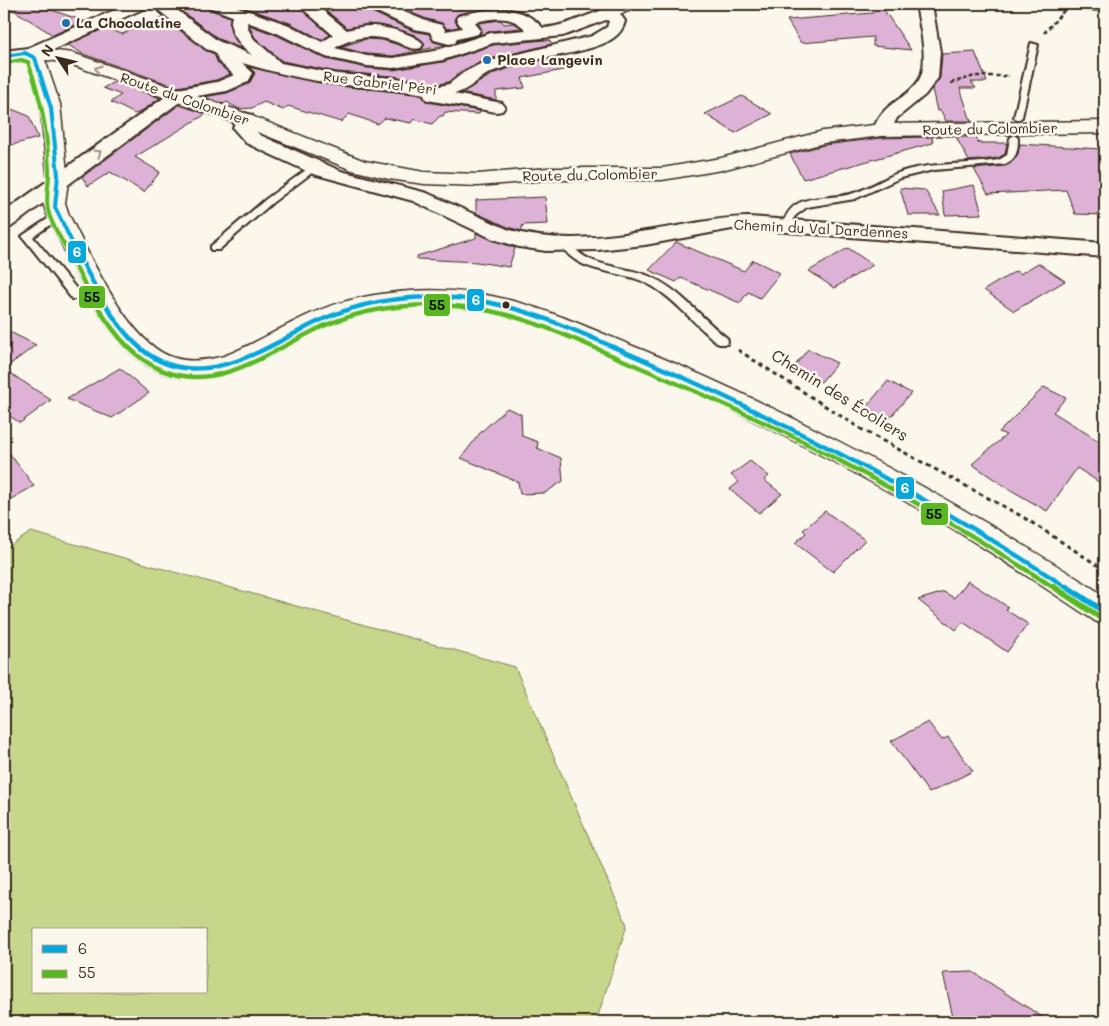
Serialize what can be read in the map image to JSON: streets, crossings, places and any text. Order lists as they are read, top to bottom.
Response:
{
  "streets": {
    "street": ["Rue Gabriel Péri", "Route du Colombier", "Chemin du Val Dardennes"],
    "path": ["Chemin des Écoliers"]
  },
  "crossings": [
    ["Route du Colombier", "Chemin du Val Dardennes"]
  ],
  "places": ["La Chocolatine", "Place Langevin"],
  "lines": ["transit line 6", "transit line 55"],
  "legend": ["6", "55"],
  "north": "top left"
}
